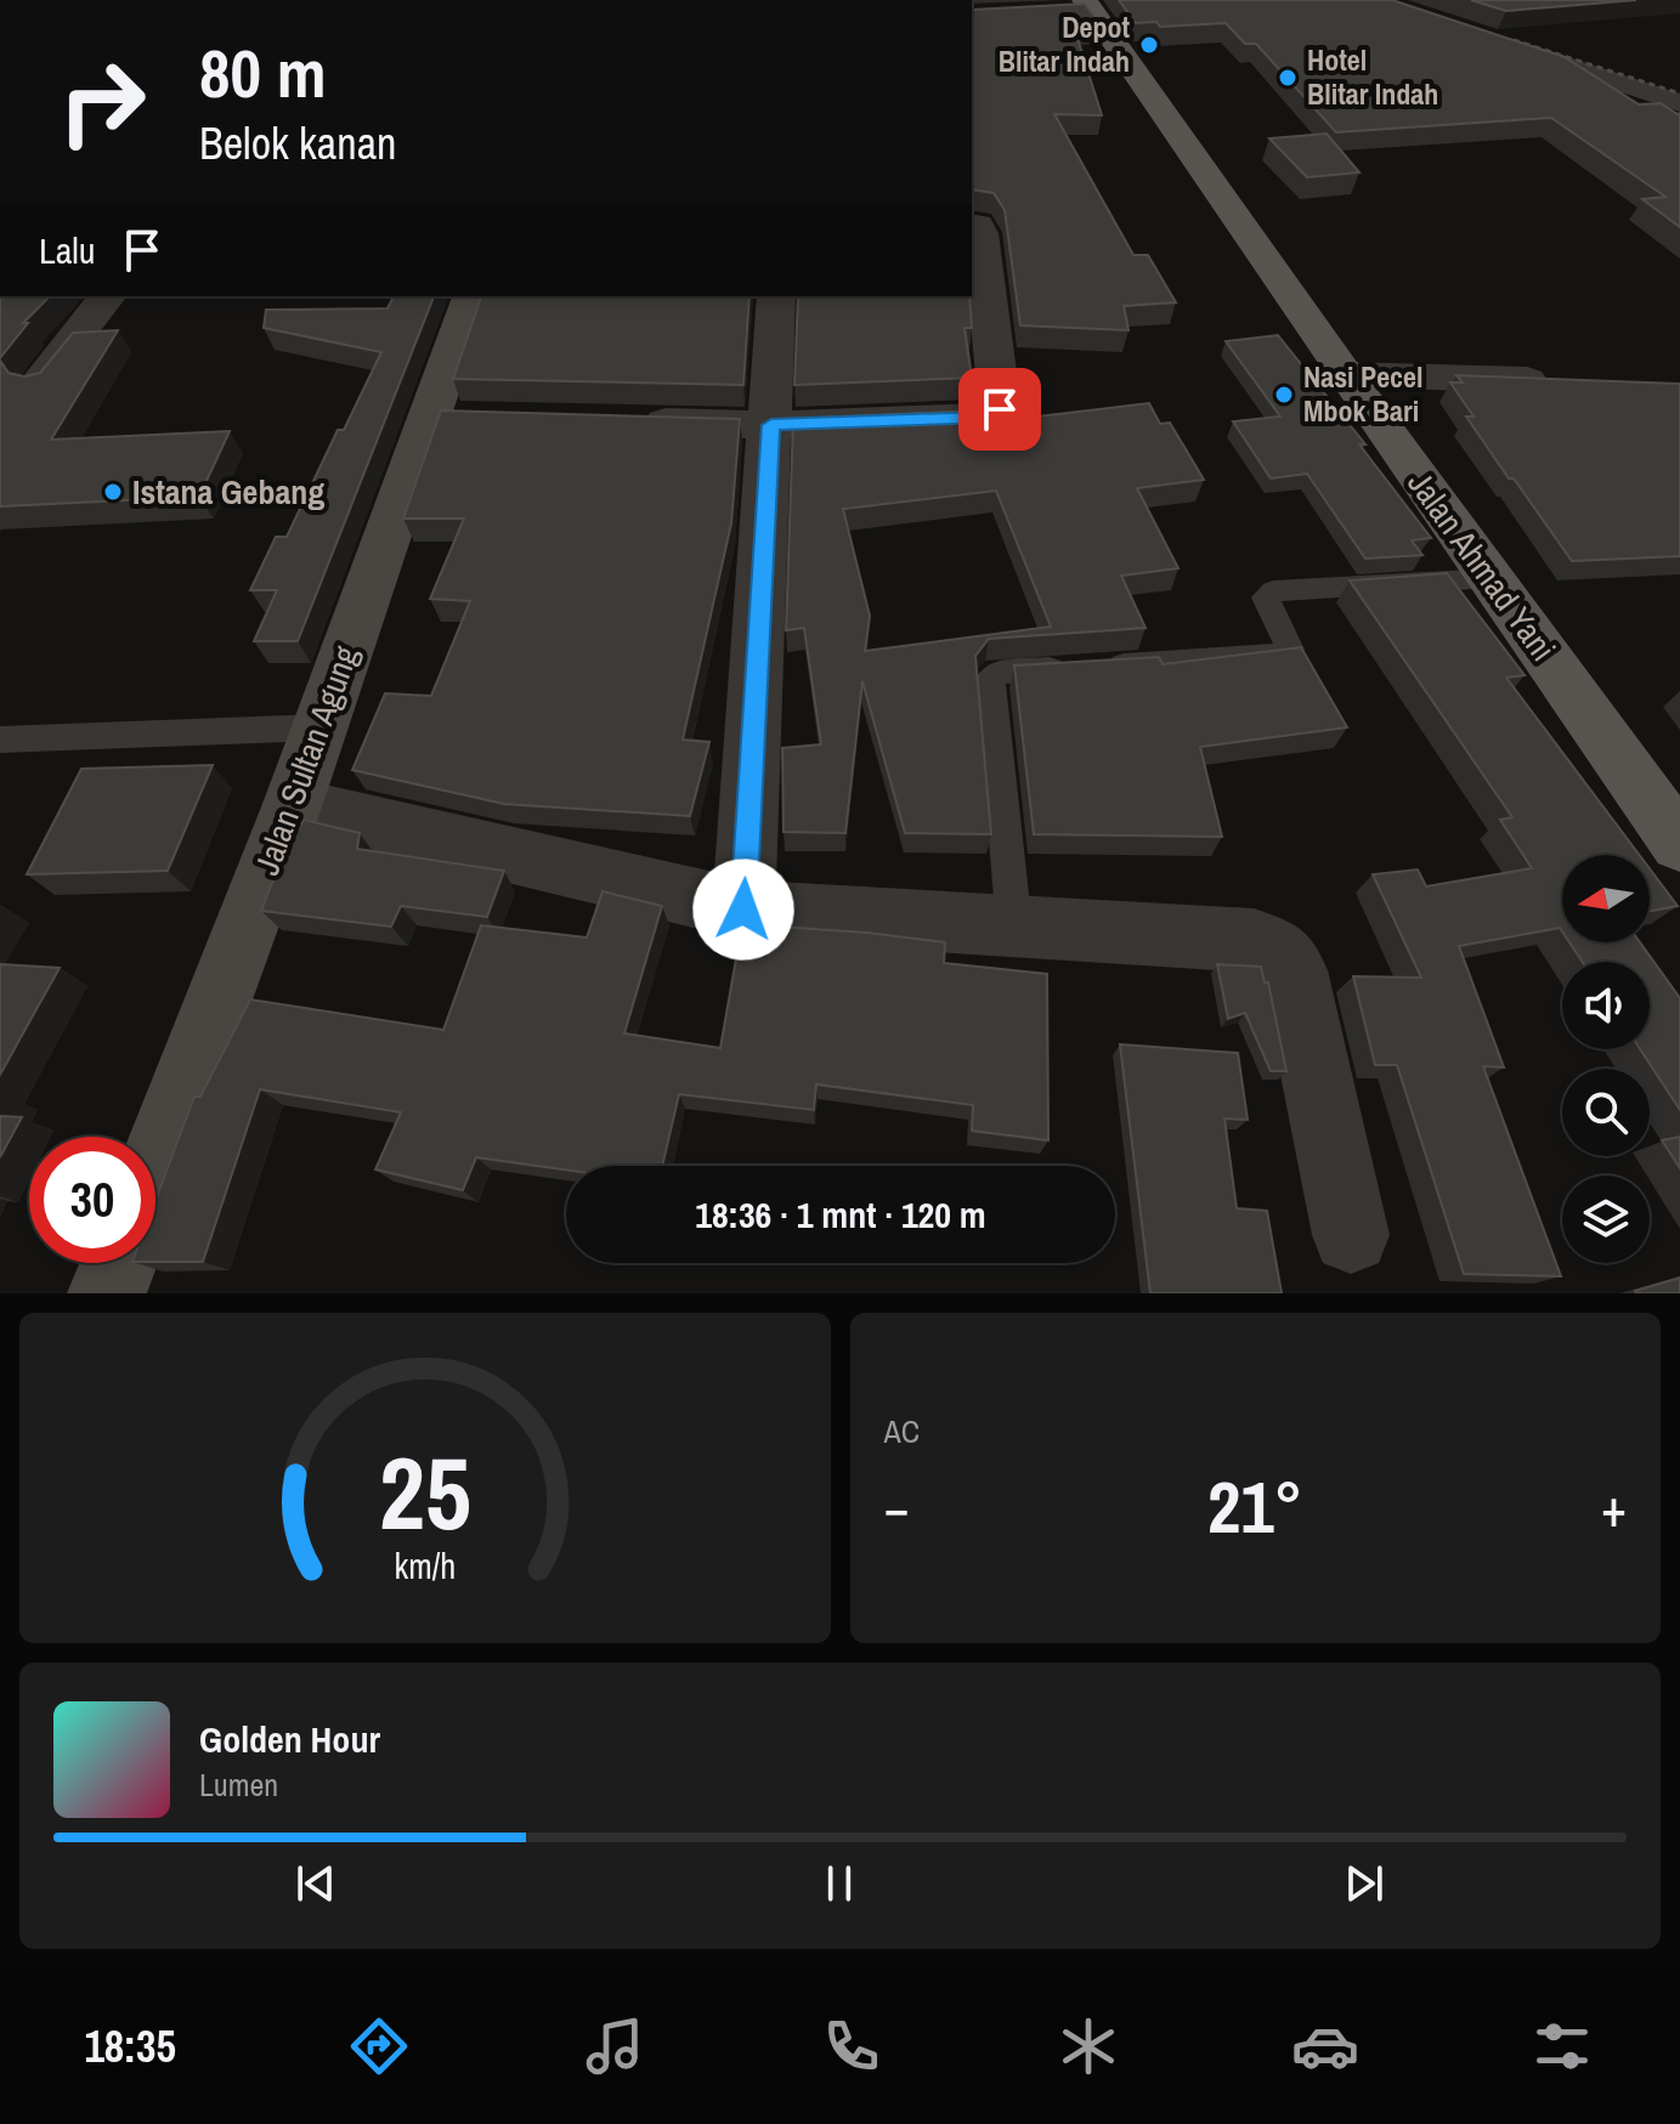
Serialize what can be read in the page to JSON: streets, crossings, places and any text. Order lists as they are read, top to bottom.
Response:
{
  "streets": {
    "main road": ["Jalan Ahmad Yani", "Jalan Sultan Agung"]
  },
  "places": [
    "Depot Blitar Indah",
    "Hotel Blitar Indah",
    "Nasi Pecel Mbok Bari",
    "Istana Gebang"
  ],
  "north": "left",
  "page": {
    "turn": ["80 m", "Belok kanan"],
    "then": "Lalu",
    "limit": "30",
    "trip": "18:36 · 1 mnt · 120 m",
    "tile": "AC",
    "heat": ["−", "21°", "+"],
    "song": ["Golden Hour", "Lumen"],
    "tabs": "18:35",
    "gauge": ["25", "km/h"]
  }
}
